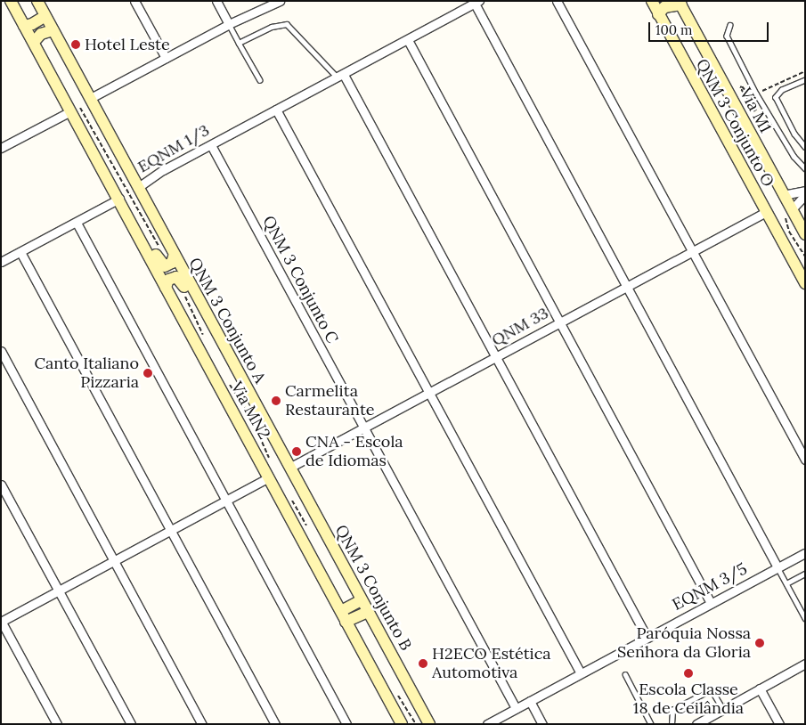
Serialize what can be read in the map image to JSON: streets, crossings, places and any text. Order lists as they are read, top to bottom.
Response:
{
  "streets": {
    "main road": [
      "Via M1",
      "QNM 3 Conjunto O",
      "EQNM 1/3",
      "QNM 3 Conjunto A",
      "Via MN2",
      "QNM 3 Conjunto B"
    ],
    "street": ["QNM 3 Conjunto C", "QNM 33", "EQNM 3/5"]
  },
  "crossings": [
    ["QNM 3 Conjunto O", "QNM 33"],
    ["EQNM 1/3", "QNM 3 Conjunto C"],
    ["EQNM 1/3", "QNM 3 Conjunto A"],
    ["QNM 3 Conjunto C", "QNM 33"],
    ["QNM 3 Conjunto C", "EQNM 3/5"],
    ["QNM 3 Conjunto A", "QNM 33"],
    ["QNM 3 Conjunto A", "QNM 3 Conjunto B"],
    ["QNM 33", "QNM 3 Conjunto B"]
  ],
  "places": [
    "Hotel Leste",
    "Canto Italiano Pizzaria",
    "Carmelita Restaurante",
    "CNA - Escola de Idiomas",
    "Paróquia Nossa Senhora da Gloria",
    "H2ECO Estética Automotiva",
    "Escola Classe 18 de Ceilândia"
  ],
  "scale_bar": "100 m"
}
